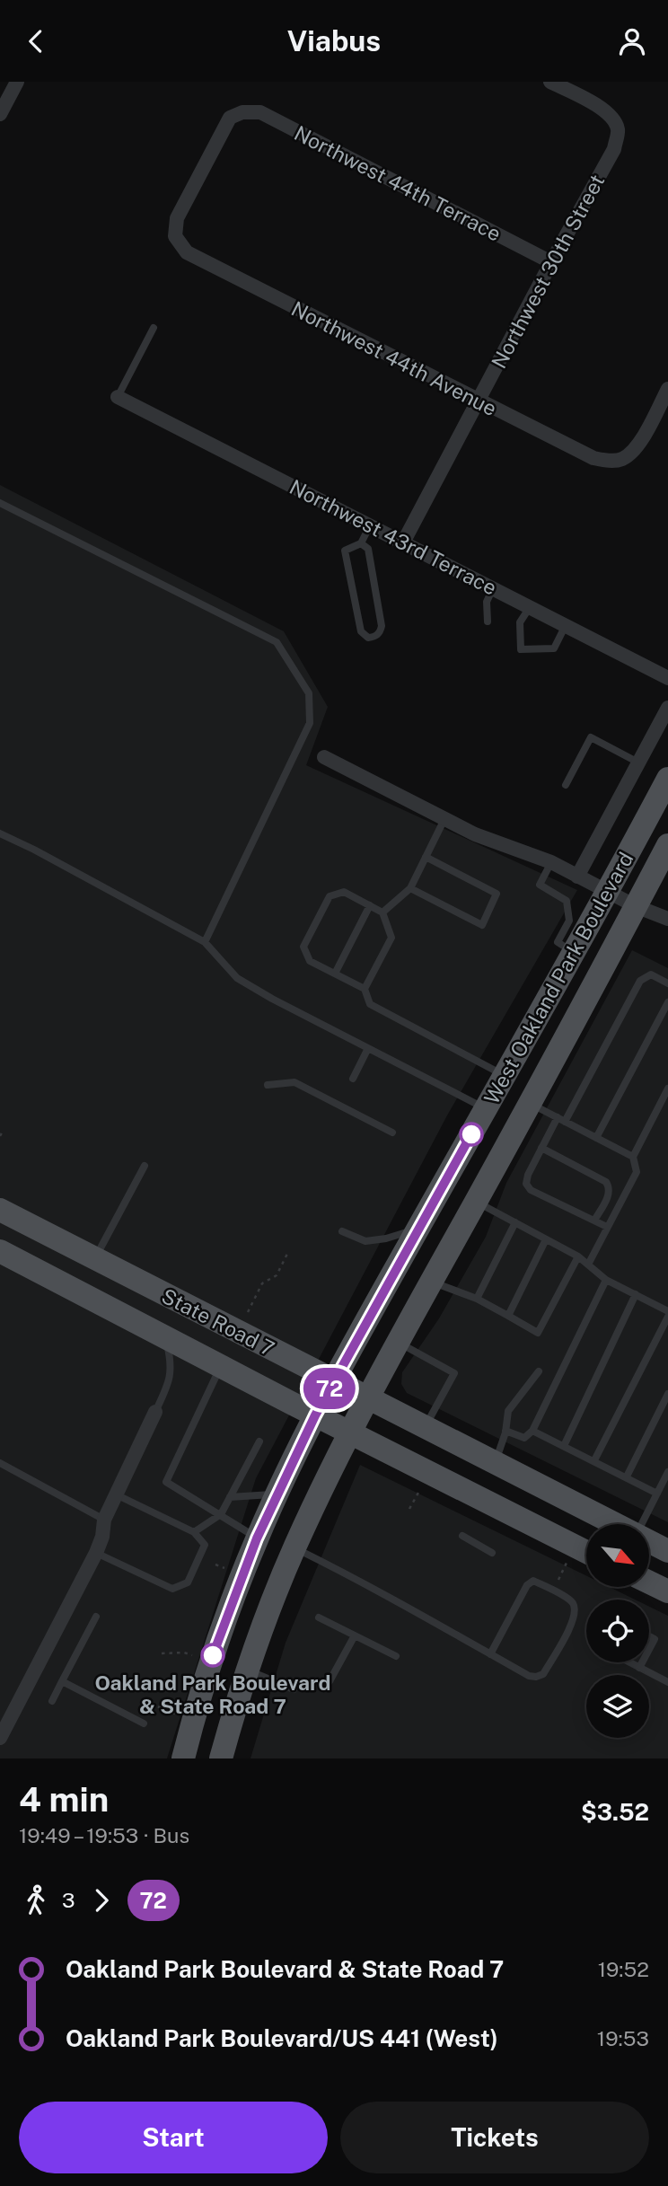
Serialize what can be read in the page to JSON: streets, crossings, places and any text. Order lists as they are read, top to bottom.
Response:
{
  "streets": {
    "main road": ["West Oakland Park Boulevard", "State Road 7"],
    "street": [
      "Northwest 44th Terrace",
      "Northwest 30th Street",
      "Northwest 44th Avenue",
      "Northwest 43rd Terrace"
    ]
  },
  "crossings": [
    ["Northwest 44th Terrace", "Northwest 30th Street"],
    ["Northwest 44th Terrace", "Northwest 44th Avenue"],
    ["Northwest 30th Street", "Northwest 44th Avenue"],
    ["Northwest 30th Street", "Northwest 43rd Terrace"],
    ["West Oakland Park Boulevard", "State Road 7"]
  ],
  "places": ["Oakland Park Boulevard & State Road 7"],
  "lines": ["bus line 72"],
  "north": "bottom right",
  "page": {
    "header": "Viabus",
    "on_map": "72",
    "heading": ["4 min", "19:49 – 19:53 · Bus", "$3.52"],
    "legs": ["3", "72"],
    "list": [
      {
        "name": "Oakland Park Boulevard & State Road 7",
        "value": "19:52"
      },
      {
        "name": "Oakland Park Boulevard/US 441 (West)",
        "value": "19:53"
      }
    ],
    "buttons": ["Start", "Tickets"]
  }
}
